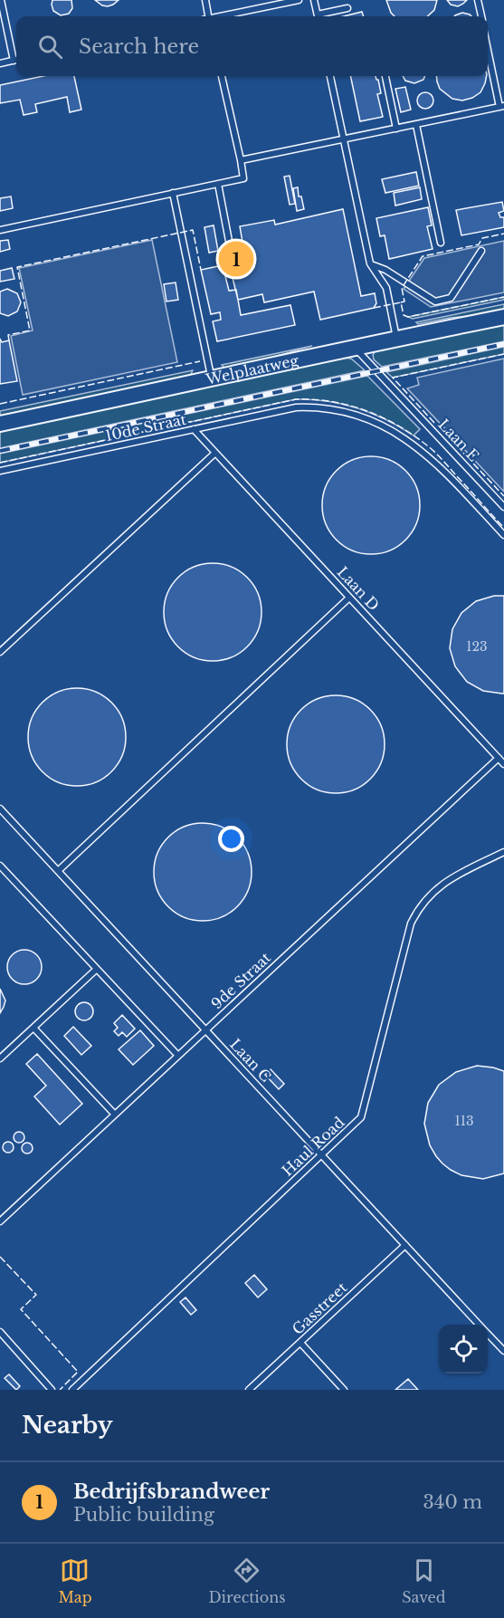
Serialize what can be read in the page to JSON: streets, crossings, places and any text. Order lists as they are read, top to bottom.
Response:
{
  "streets": {
    "street": ["Welplaatweg"],
    "lane": [
      "10de Straat",
      "Laan E",
      "Laan D",
      "9de Straat",
      "Laan C",
      "Haul Road",
      "Gasstreet"
    ]
  },
  "crossings": [
    ["Welplaatweg", "Laan E"],
    ["10de Straat", "Laan D"],
    ["Laan D", "9de Straat"],
    ["9de Straat", "Laan C"],
    ["Laan C", "Haul Road"],
    ["Laan C", "Gasstreet"]
  ],
  "house_numbers": ["123", "113"],
  "page": {
    "search": "Search here",
    "pins": "1",
    "heading": "Nearby",
    "list": [
      {
        "mark": "1",
        "name": "Bedrijfsbrandweer",
        "note": "Public building",
        "value": "340 m"
      }
    ],
    "nav": ["Map", "Directions", "Saved"]
  }
}
